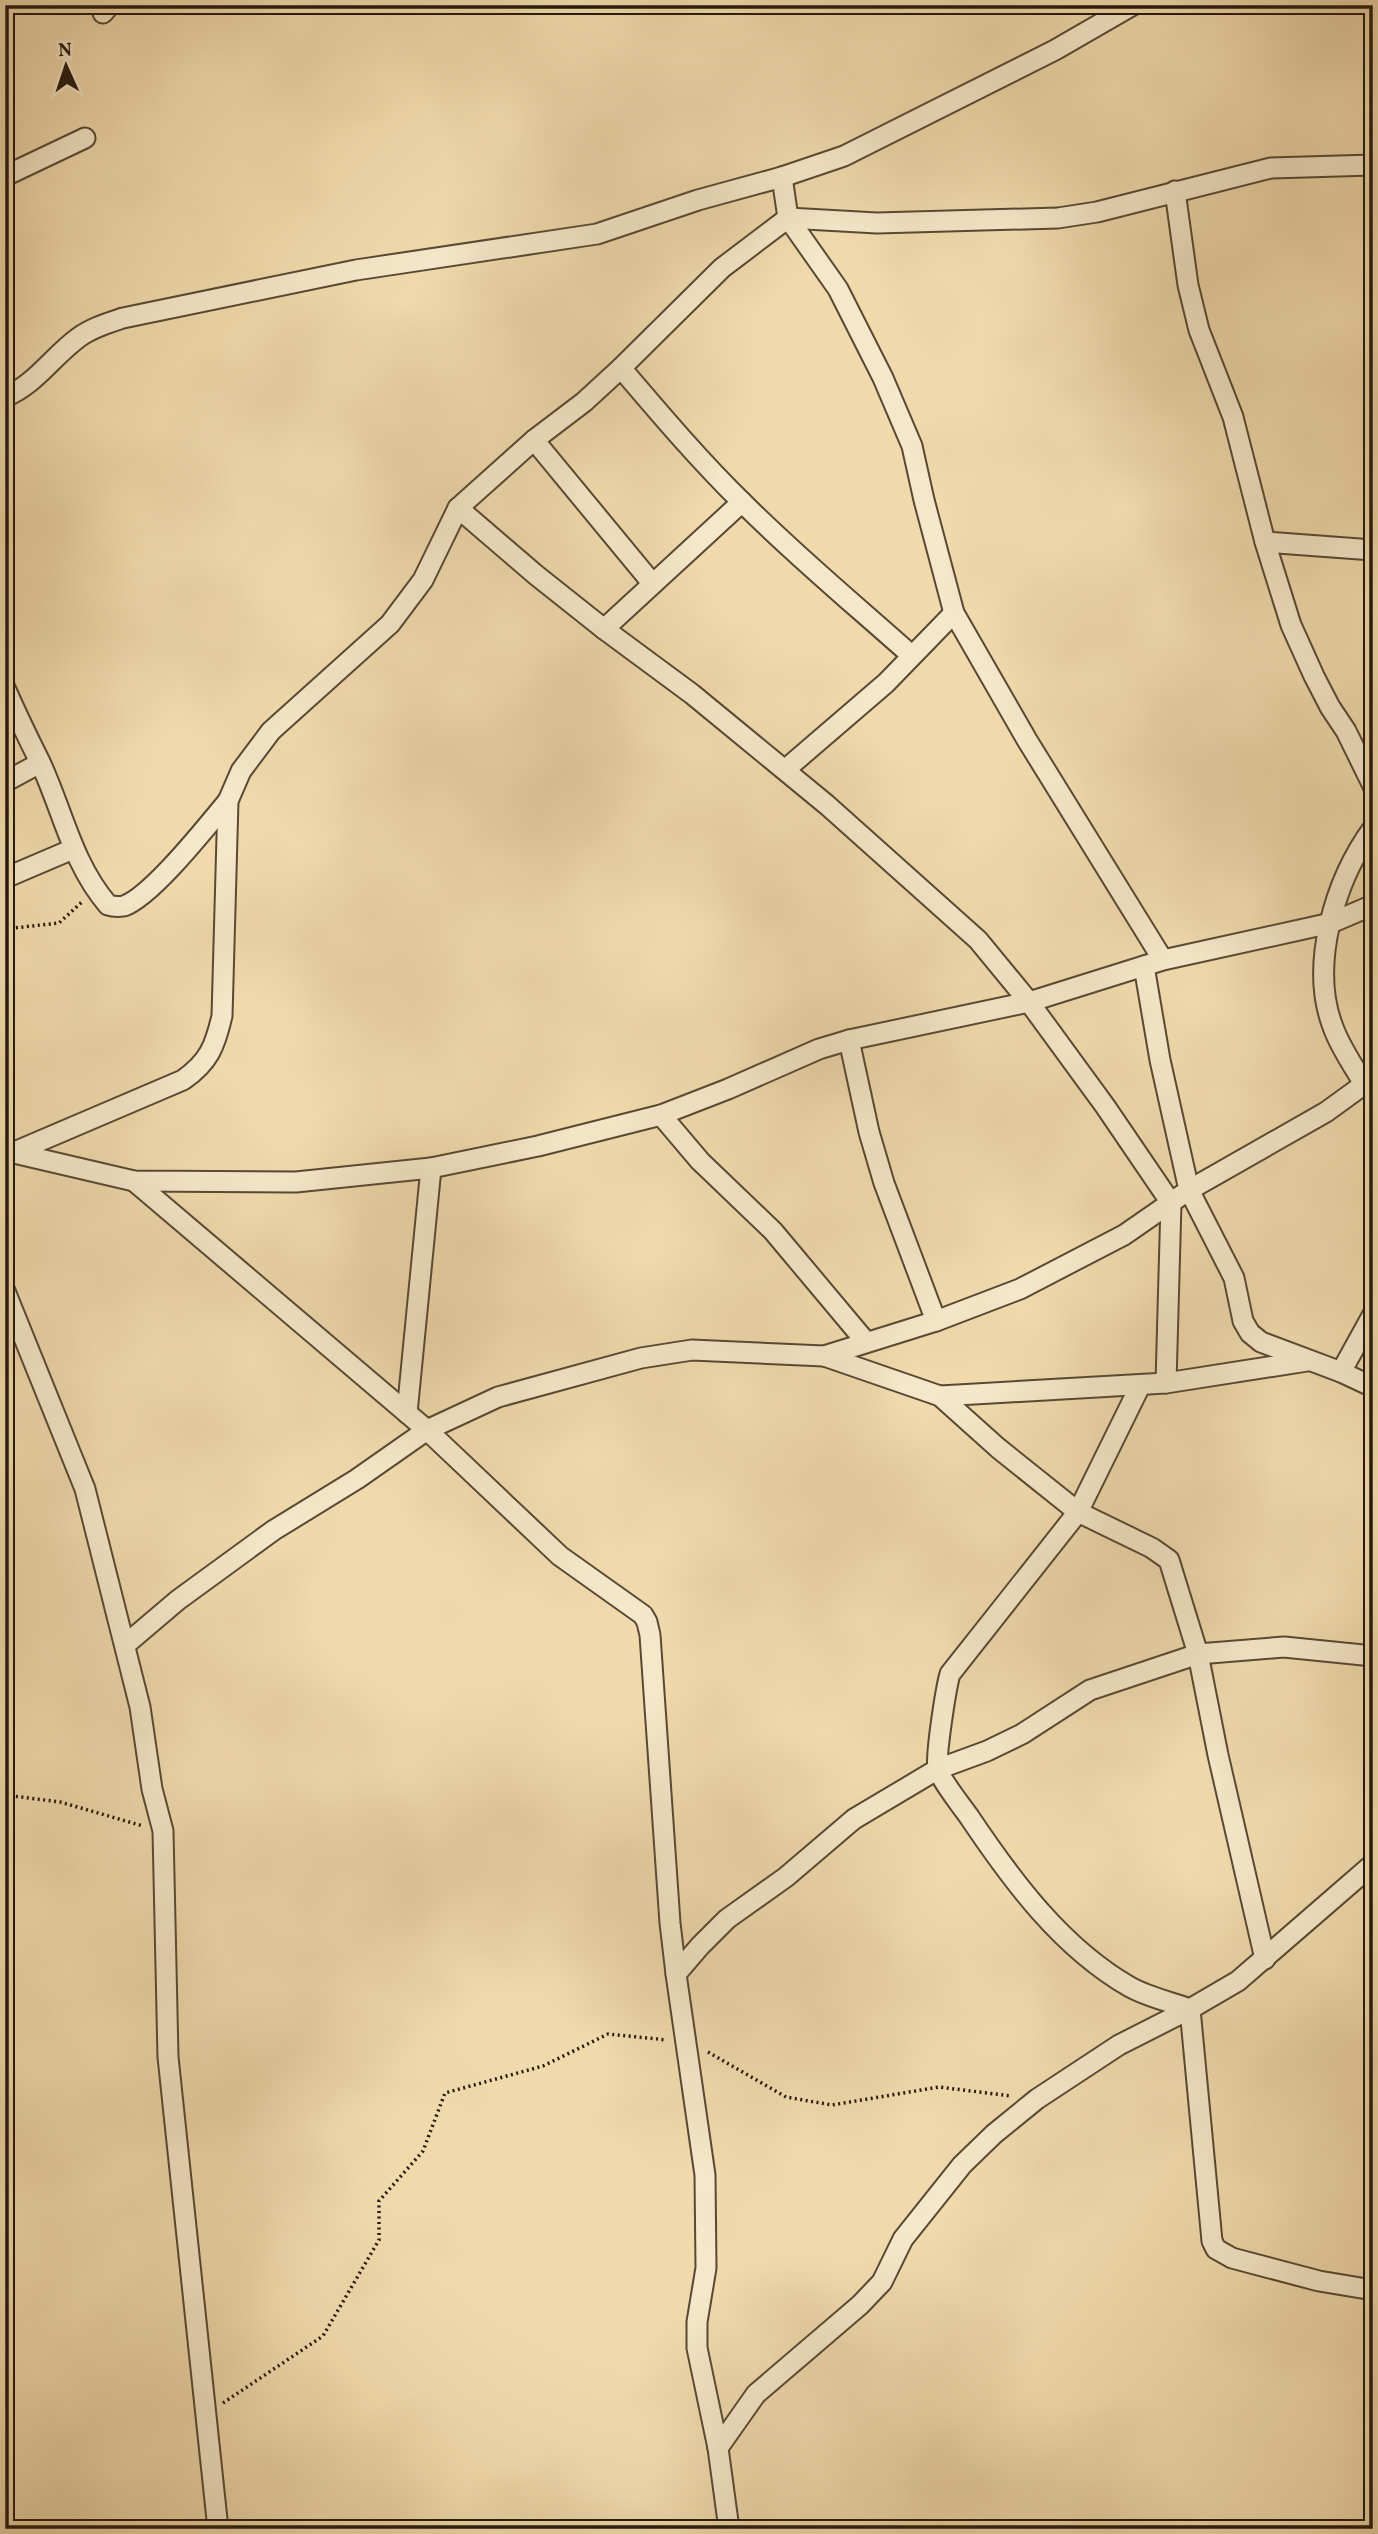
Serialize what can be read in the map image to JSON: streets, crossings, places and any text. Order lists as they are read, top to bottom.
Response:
{
  "north": "top"
}
